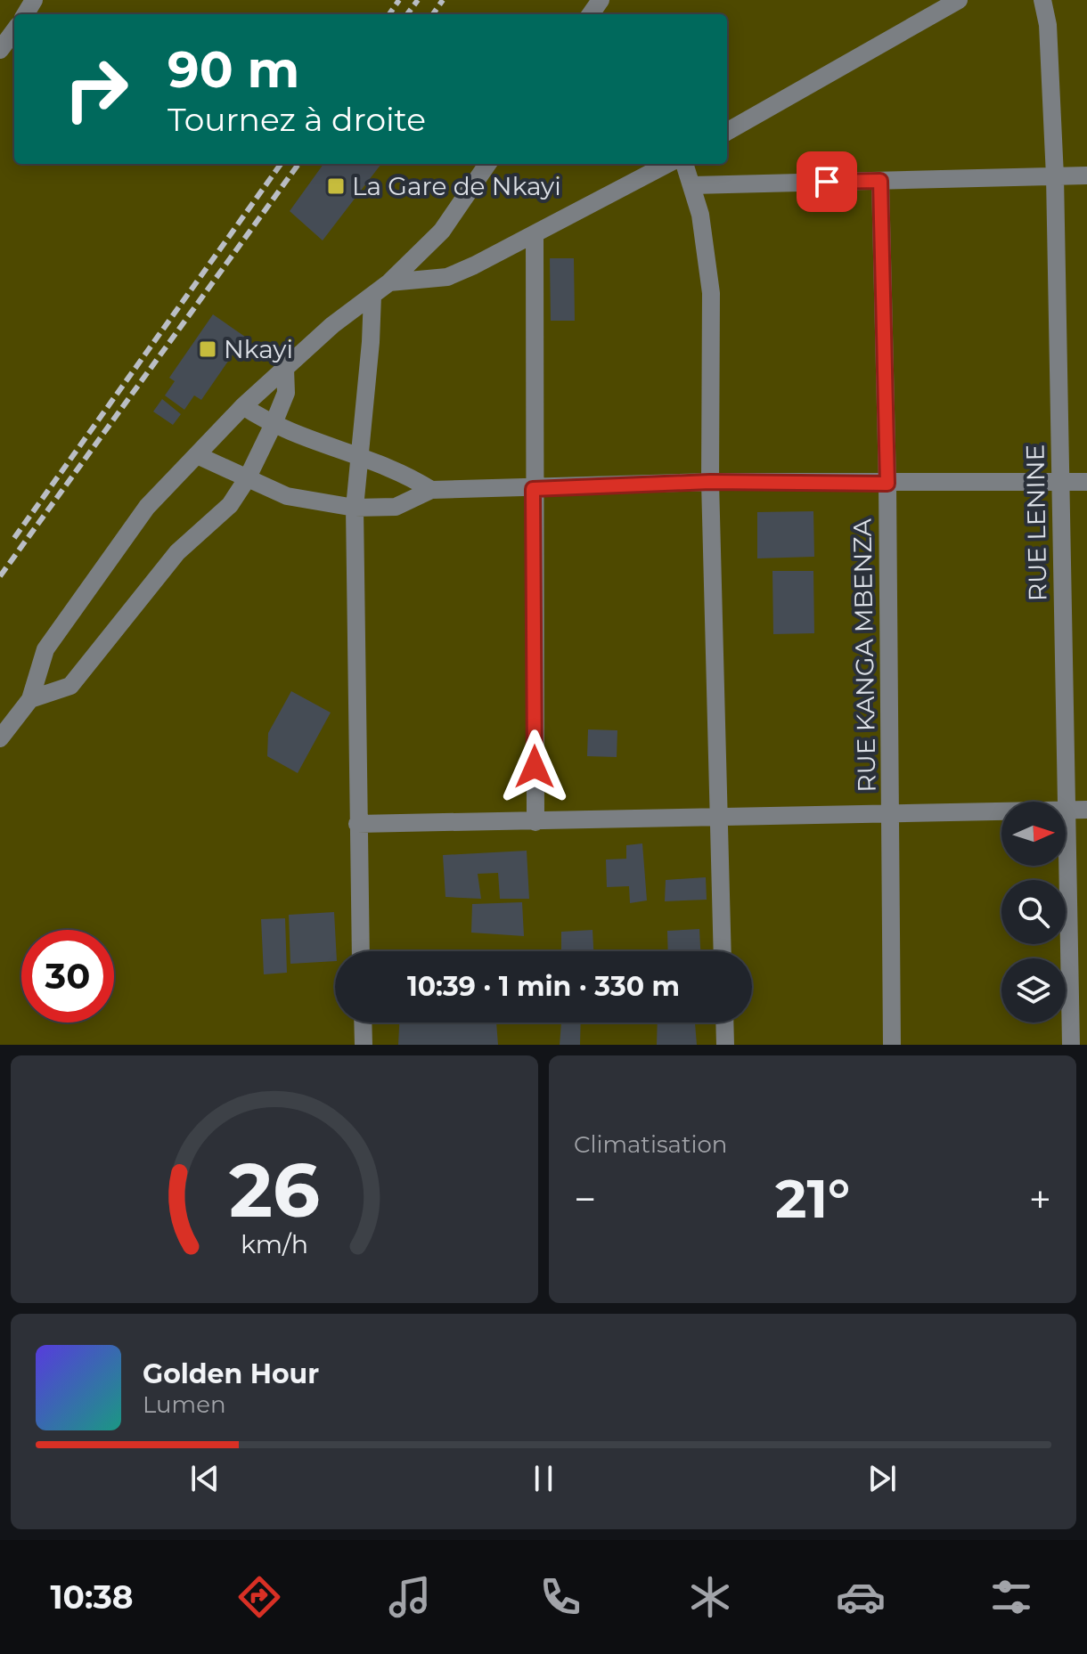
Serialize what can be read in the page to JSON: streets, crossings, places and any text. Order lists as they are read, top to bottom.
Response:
{
  "streets": {
    "street": ["RUE LENINE", "RUE KANGA MBENZA"]
  },
  "places": {
    "transit": ["La Gare de Nkayi", "Nkayi"]
  },
  "north": "right",
  "page": {
    "turn": ["90 m", "Tournez à droite"],
    "limit": "30",
    "trip": "10:39 · 1 min · 330 m",
    "tile": "Climatisation",
    "heat": ["−", "21°", "+"],
    "song": ["Golden Hour", "Lumen"],
    "tabs": "10:38",
    "gauge": ["26", "km/h"]
  }
}
